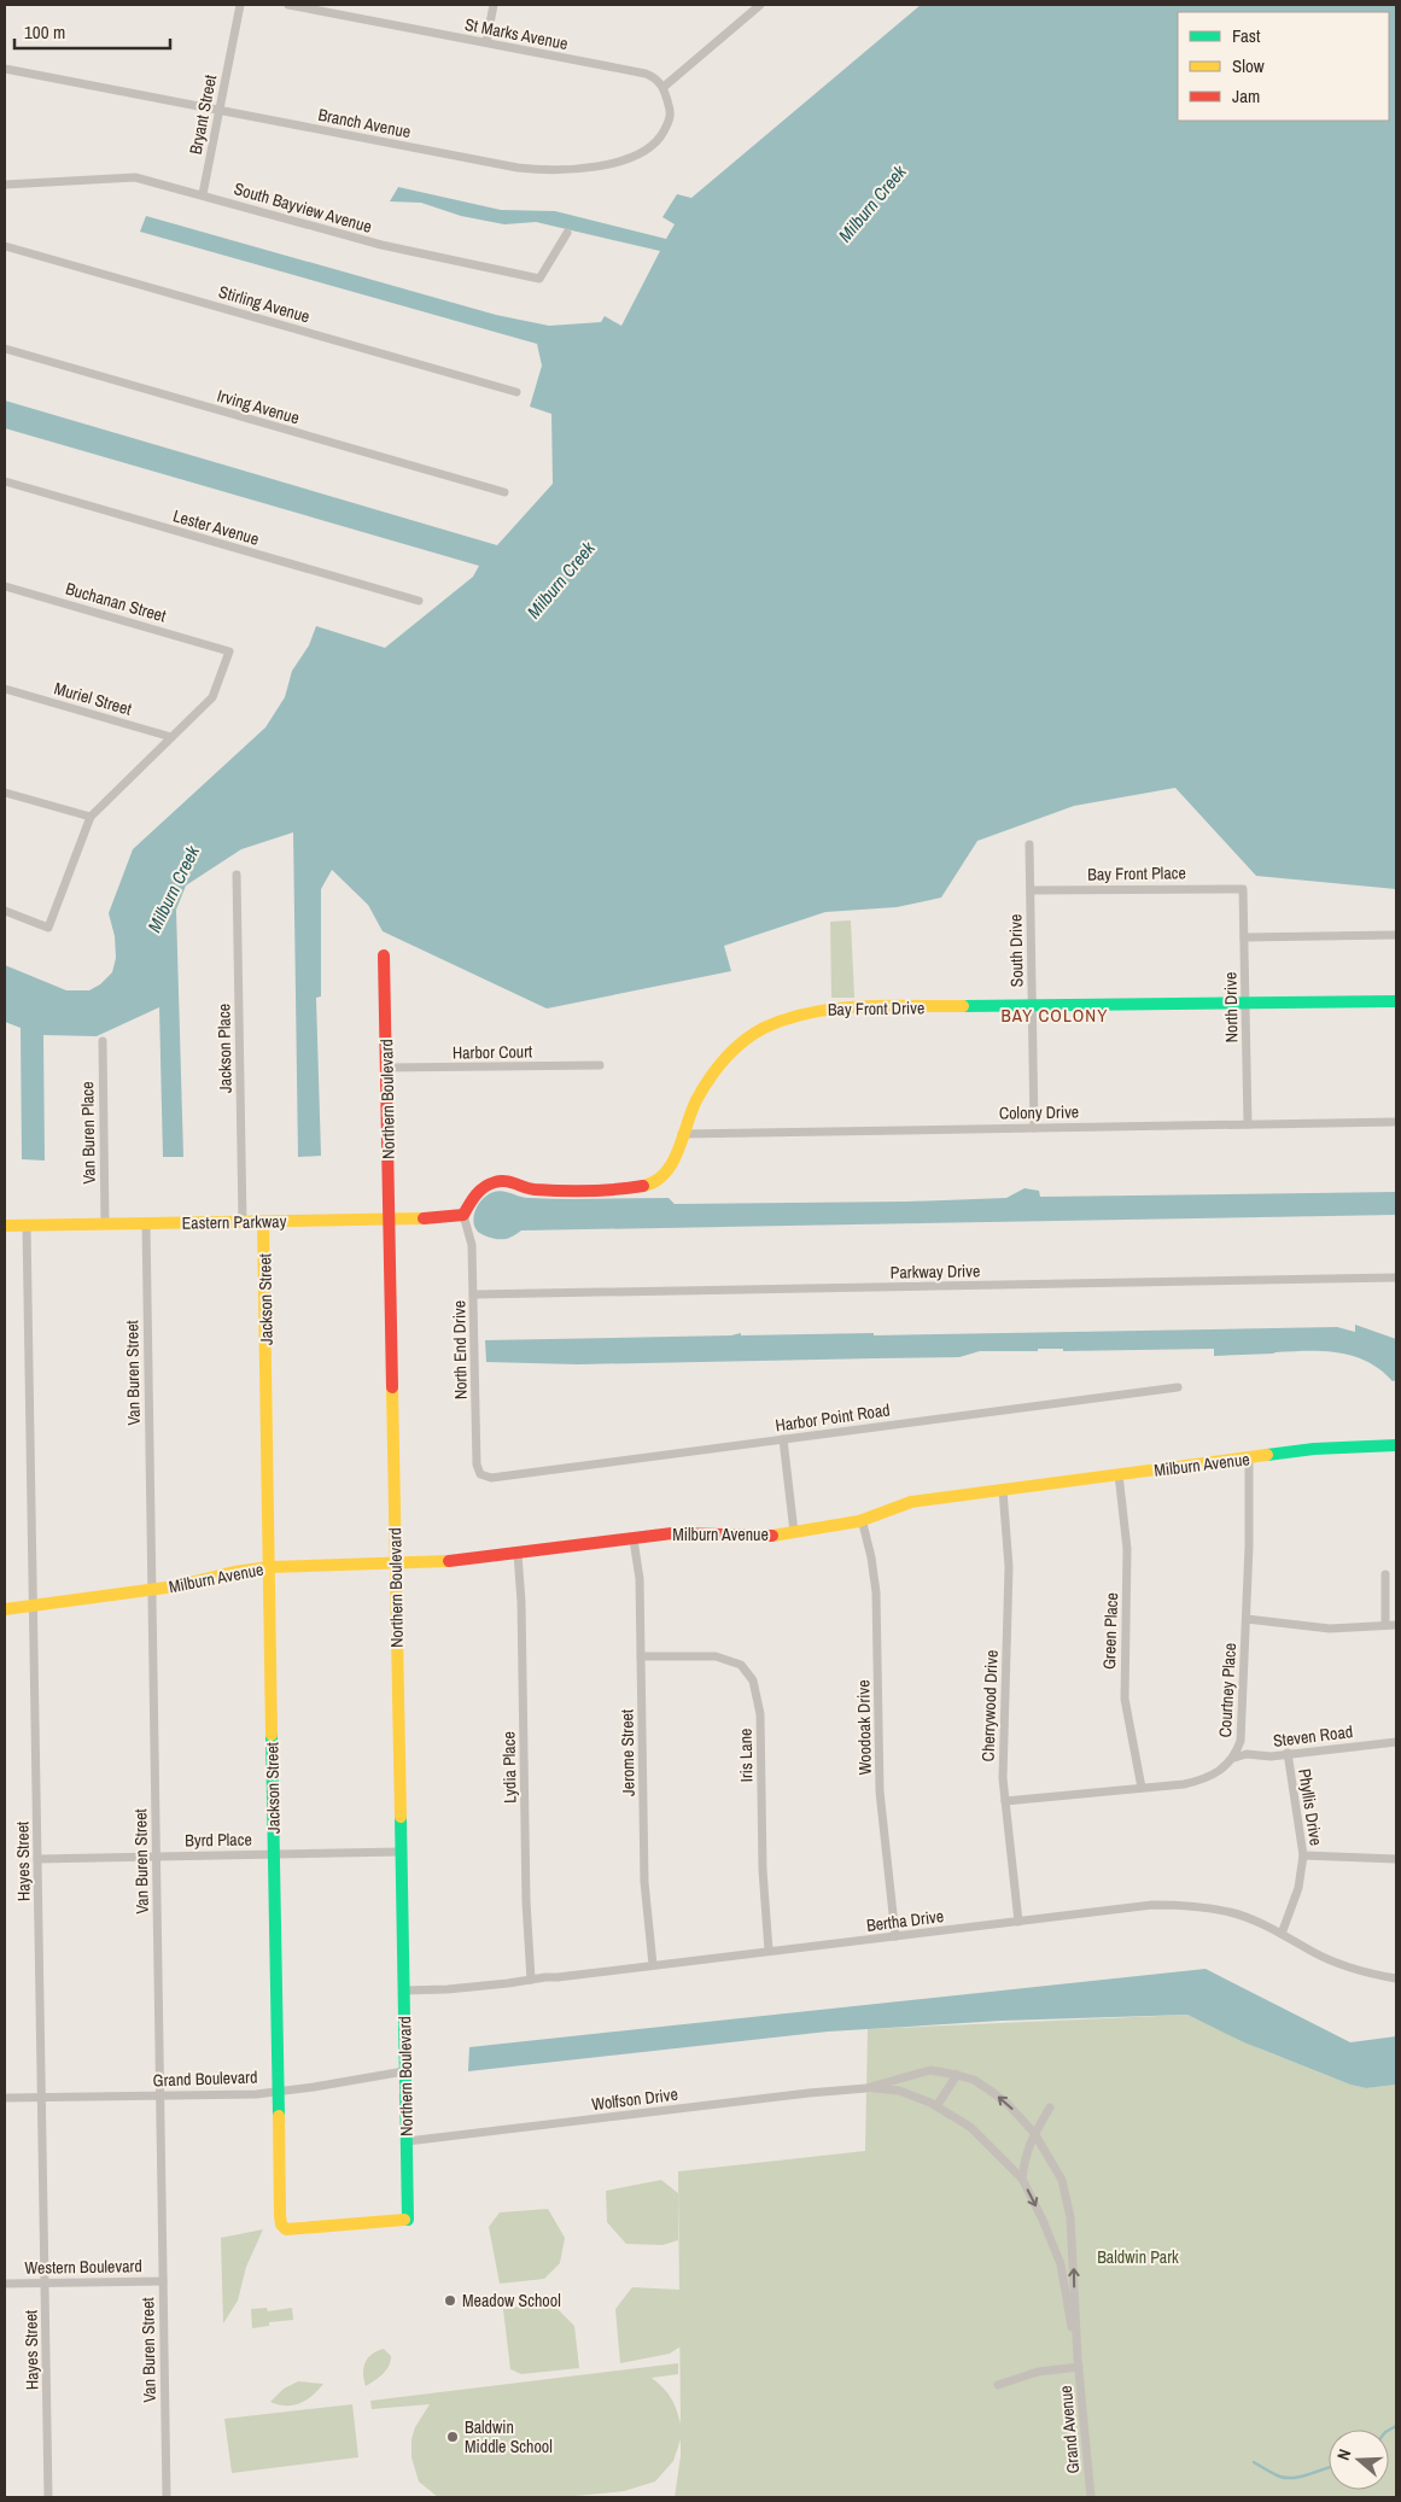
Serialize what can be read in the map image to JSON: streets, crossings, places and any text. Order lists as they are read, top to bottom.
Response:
{
  "streets": {
    "street": [
      "St Marks Avenue",
      "Bryant Street",
      "Branch Avenue",
      "South Bayview Avenue",
      "Stirling Avenue",
      "Irving Avenue",
      "Lester Avenue",
      "Buchanan Street",
      "Muriel Street",
      "Bay Front Place",
      "South Drive",
      "North Drive",
      "Bay Front Drive",
      "Jackson Place",
      "Harbor Court",
      "Northern Boulevard",
      "Colony Drive",
      "Van Buren Place",
      "Eastern Parkway",
      "Parkway Drive",
      "Jackson Street",
      "North End Drive",
      "Van Buren Street",
      "Harbor Point Road",
      "Milburn Avenue",
      "Green Place",
      "Courtney Place",
      "Cherrywood Drive",
      "Woodoak Drive",
      "Steven Road",
      "Jerome Street",
      "Iris Lane",
      "Lydia Place",
      "Phyllis Drive",
      "Byrd Place",
      "Hayes Street",
      "Bertha Drive",
      "Grand Boulevard",
      "Wolfson Drive",
      "Western Boulevard",
      "Grand Avenue"
    ]
  },
  "crossings": [
    ["St Marks Avenue", "Branch Avenue"],
    ["Bryant Street", "Branch Avenue"],
    ["Bryant Street", "South Bayview Avenue"],
    ["Buchanan Street", "Muriel Street"],
    ["Bay Front Place", "South Drive"],
    ["Bay Front Place", "North Drive"],
    ["South Drive", "Bay Front Drive"],
    ["South Drive", "Colony Drive"],
    ["North Drive", "Bay Front Drive"],
    ["North Drive", "Colony Drive"],
    ["Bay Front Drive", "Colony Drive"],
    ["Bay Front Drive", "Eastern Parkway"],
    ["Bay Front Drive", "North End Drive"],
    ["Jackson Place", "Eastern Parkway"],
    ["Harbor Court", "Northern Boulevard"],
    ["Northern Boulevard", "Eastern Parkway"],
    ["Northern Boulevard", "Jackson Street"],
    ["Northern Boulevard", "Milburn Avenue"],
    ["Northern Boulevard", "Byrd Place"],
    ["Northern Boulevard", "Bertha Drive"],
    ["Northern Boulevard", "Grand Boulevard"],
    ["Northern Boulevard", "Wolfson Drive"],
    ["Van Buren Place", "Eastern Parkway"],
    ["Eastern Parkway", "Jackson Street"],
    ["Eastern Parkway", "North End Drive"],
    ["Eastern Parkway", "Van Buren Street"],
    ["Eastern Parkway", "Hayes Street"],
    ["Parkway Drive", "North End Drive"],
    ["Jackson Street", "Milburn Avenue"],
    ["Jackson Street", "Byrd Place"],
    ["Jackson Street", "Grand Boulevard"],
    ["North End Drive", "Harbor Point Road"],
    ["Van Buren Street", "Milburn Avenue"],
    ["Van Buren Street", "Byrd Place"],
    ["Van Buren Street", "Grand Boulevard"],
    ["Van Buren Street", "Western Boulevard"],
    ["Milburn Avenue", "Green Place"],
    ["Milburn Avenue", "Courtney Place"],
    ["Milburn Avenue", "Cherrywood Drive"],
    ["Milburn Avenue", "Woodoak Drive"],
    ["Milburn Avenue", "Jerome Street"],
    ["Milburn Avenue", "Lydia Place"],
    ["Milburn Avenue", "Hayes Street"],
    ["Green Place", "Courtney Place"],
    ["Courtney Place", "Cherrywood Drive"],
    ["Courtney Place", "Steven Road"],
    ["Cherrywood Drive", "Bertha Drive"],
    ["Woodoak Drive", "Bertha Drive"],
    ["Steven Road", "Phyllis Drive"],
    ["Jerome Street", "Iris Lane"],
    ["Jerome Street", "Bertha Drive"],
    ["Iris Lane", "Bertha Drive"],
    ["Lydia Place", "Bertha Drive"],
    ["Phyllis Drive", "Bertha Drive"],
    ["Byrd Place", "Hayes Street"],
    ["Hayes Street", "Grand Boulevard"],
    ["Hayes Street", "Western Boulevard"],
    ["Wolfson Drive", "Grand Avenue"]
  ],
  "districts": ["BAY COLONY"],
  "water": ["Milburn Creek"],
  "parks": ["Baldwin Park"],
  "places": ["Meadow School", "Baldwin Middle School"],
  "legend": ["Fast", "Slow", "Jam"],
  "scale_bar": "100 m",
  "north": "left"
}
